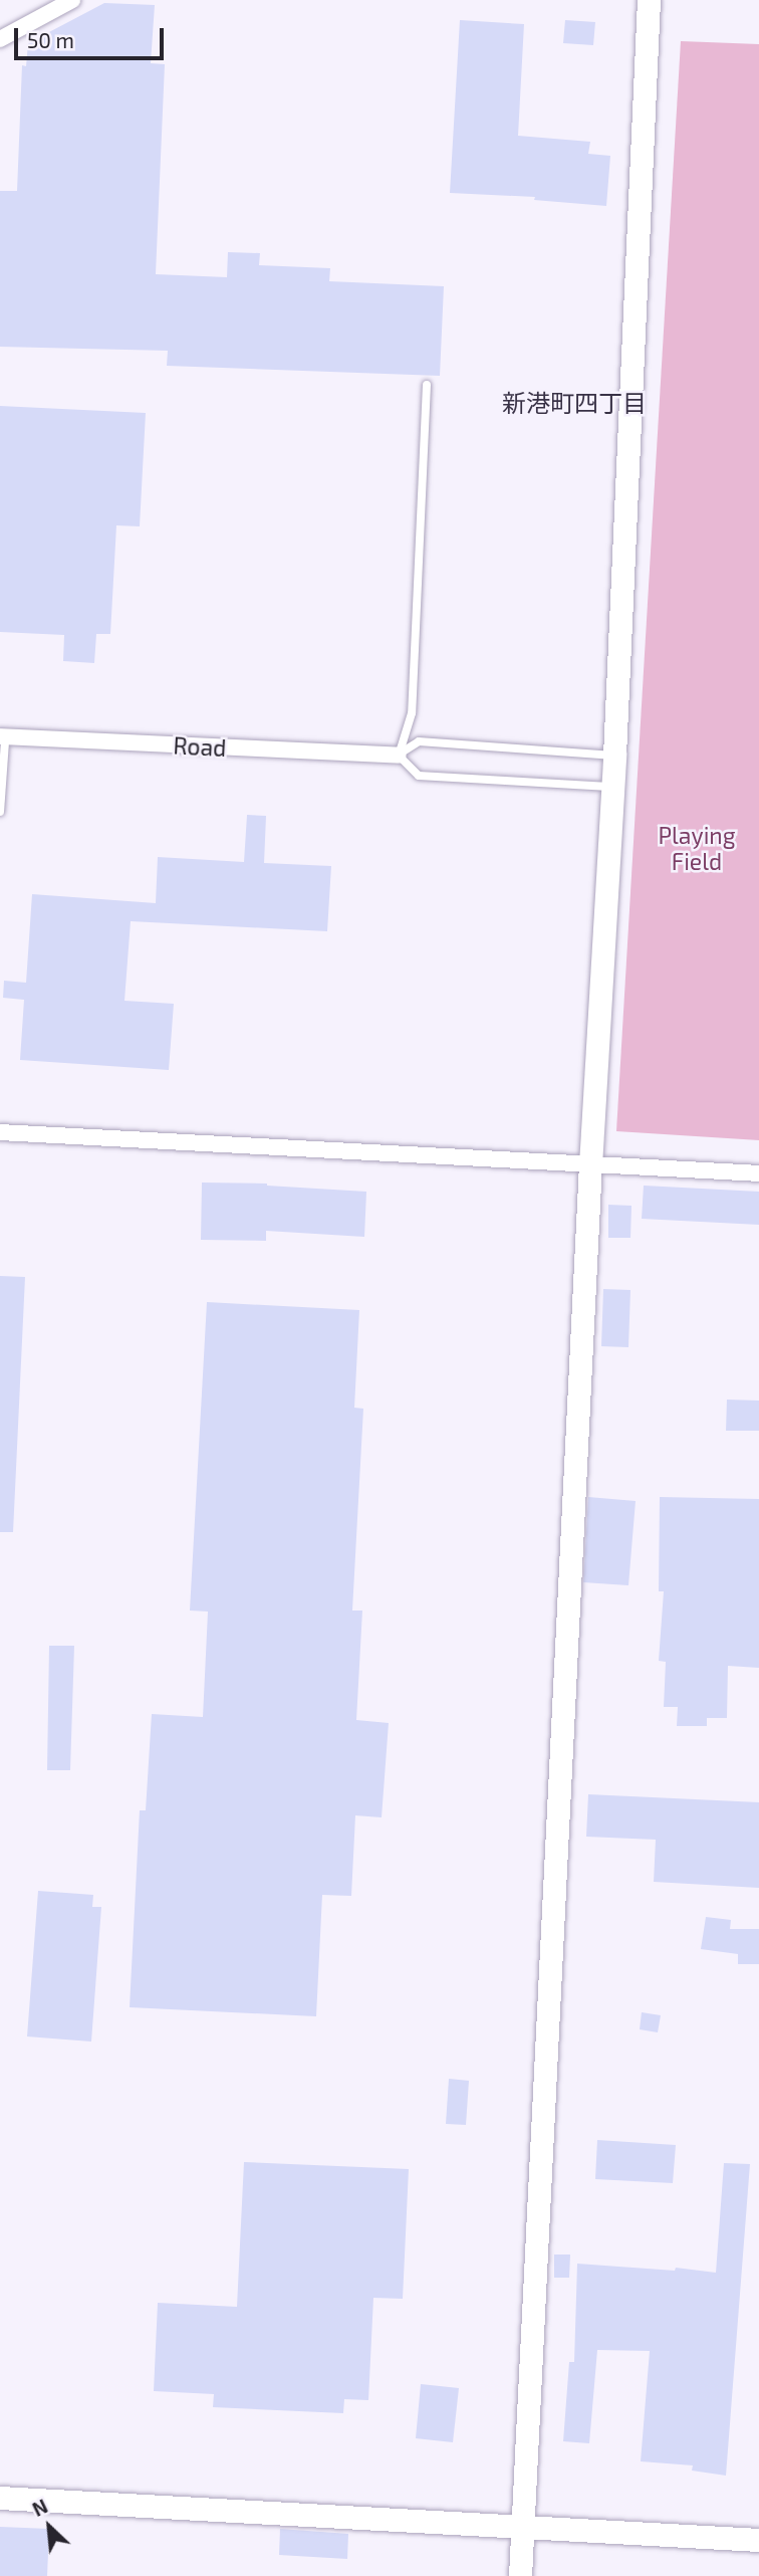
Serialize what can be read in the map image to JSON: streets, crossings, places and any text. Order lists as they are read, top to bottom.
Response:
{
  "streets": {
    "street": ["Road"]
  },
  "districts": ["新港町四丁目"],
  "parks": ["Playing Field"],
  "scale_bar": "50 m",
  "north": "top left"
}
